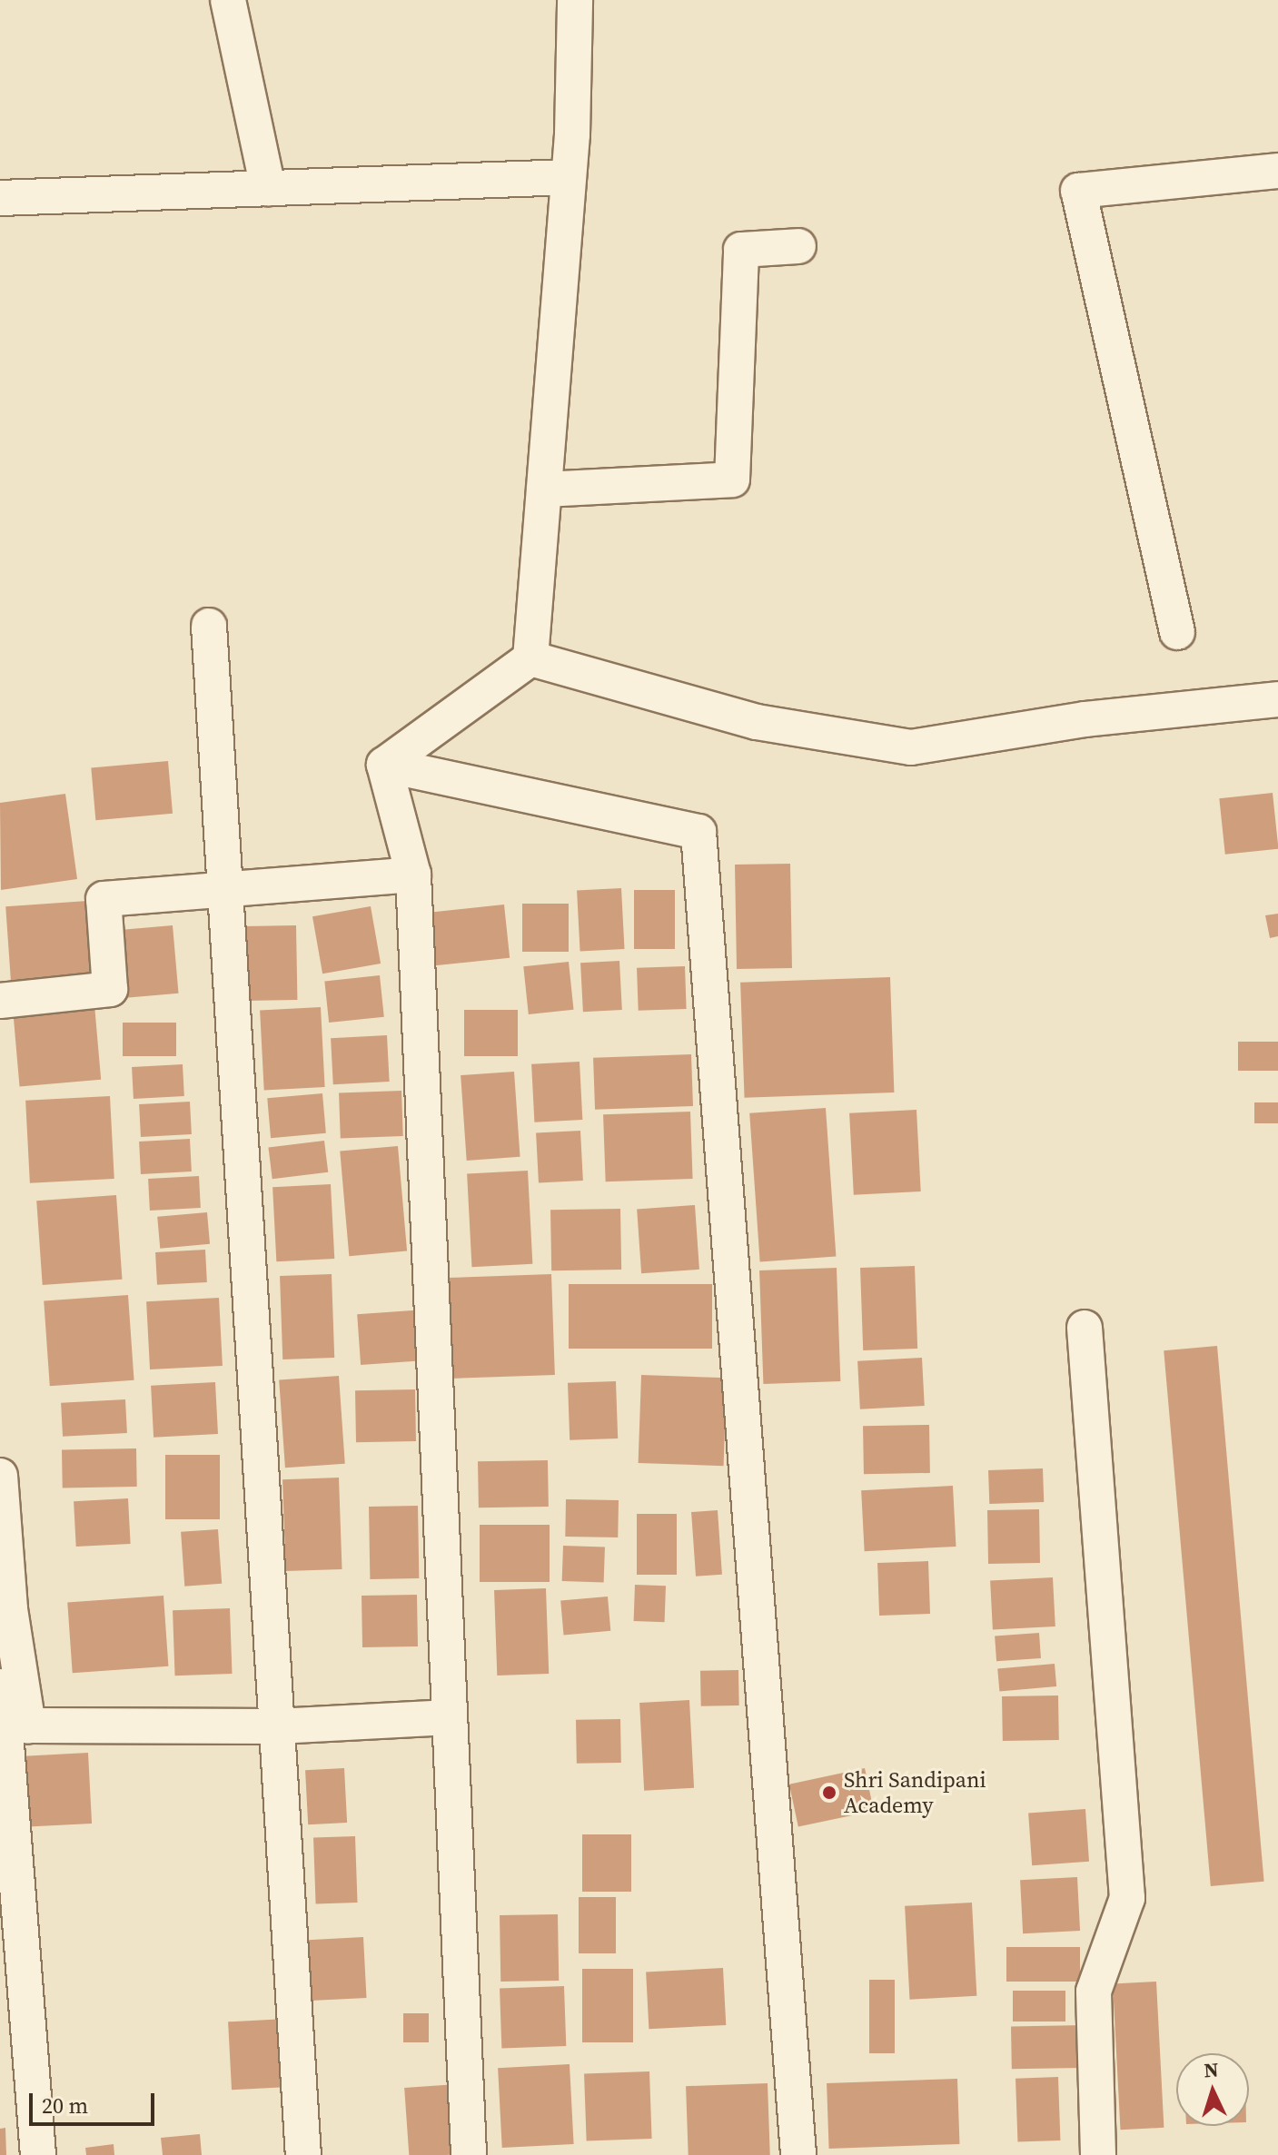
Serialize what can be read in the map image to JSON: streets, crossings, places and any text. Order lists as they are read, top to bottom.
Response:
{
  "places": ["Shri Sandipani Academy"],
  "scale_bar": "20 m",
  "north": "top"
}
